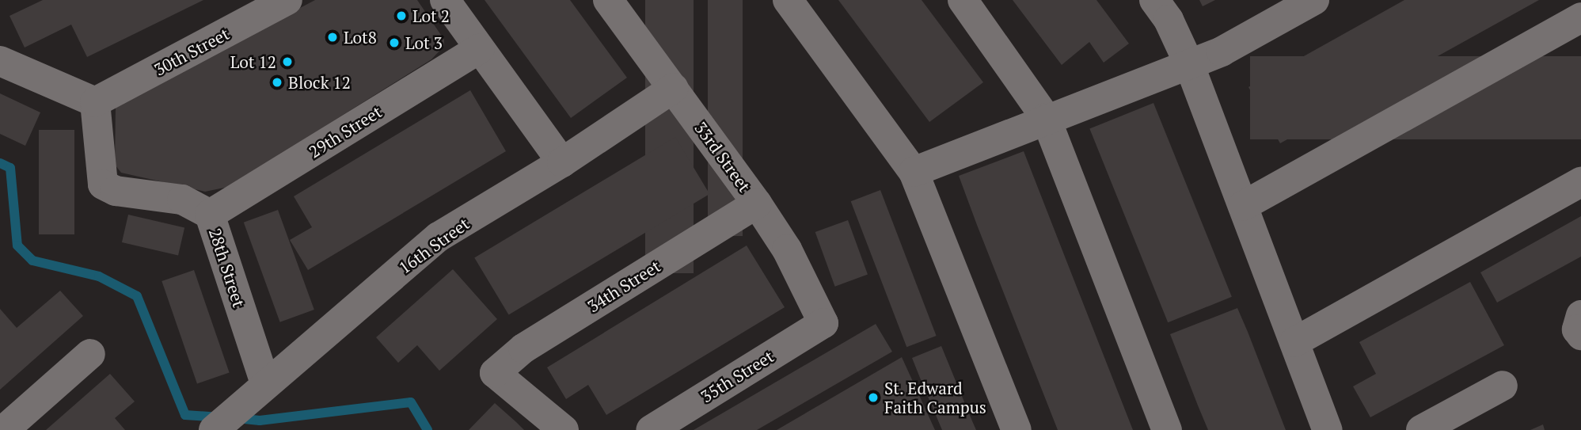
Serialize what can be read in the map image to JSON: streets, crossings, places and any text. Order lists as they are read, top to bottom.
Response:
{
  "streets": {
    "street": [
      "30th Street",
      "29th Street",
      "33rd Street",
      "16th Street",
      "28th Street",
      "34th Street",
      "35th Street"
    ]
  },
  "crossings": [
    ["30th Street", "28th Street"],
    ["29th Street", "28th Street"],
    ["33rd Street", "16th Street"],
    ["33rd Street", "34th Street"],
    ["33rd Street", "35th Street"],
    ["16th Street", "28th Street"]
  ],
  "places": [
    "Lot 2",
    "Lot8",
    "Lot 3",
    "Lot 12",
    "Block 12",
    "St. Edward Faith Campus"
  ]
}
